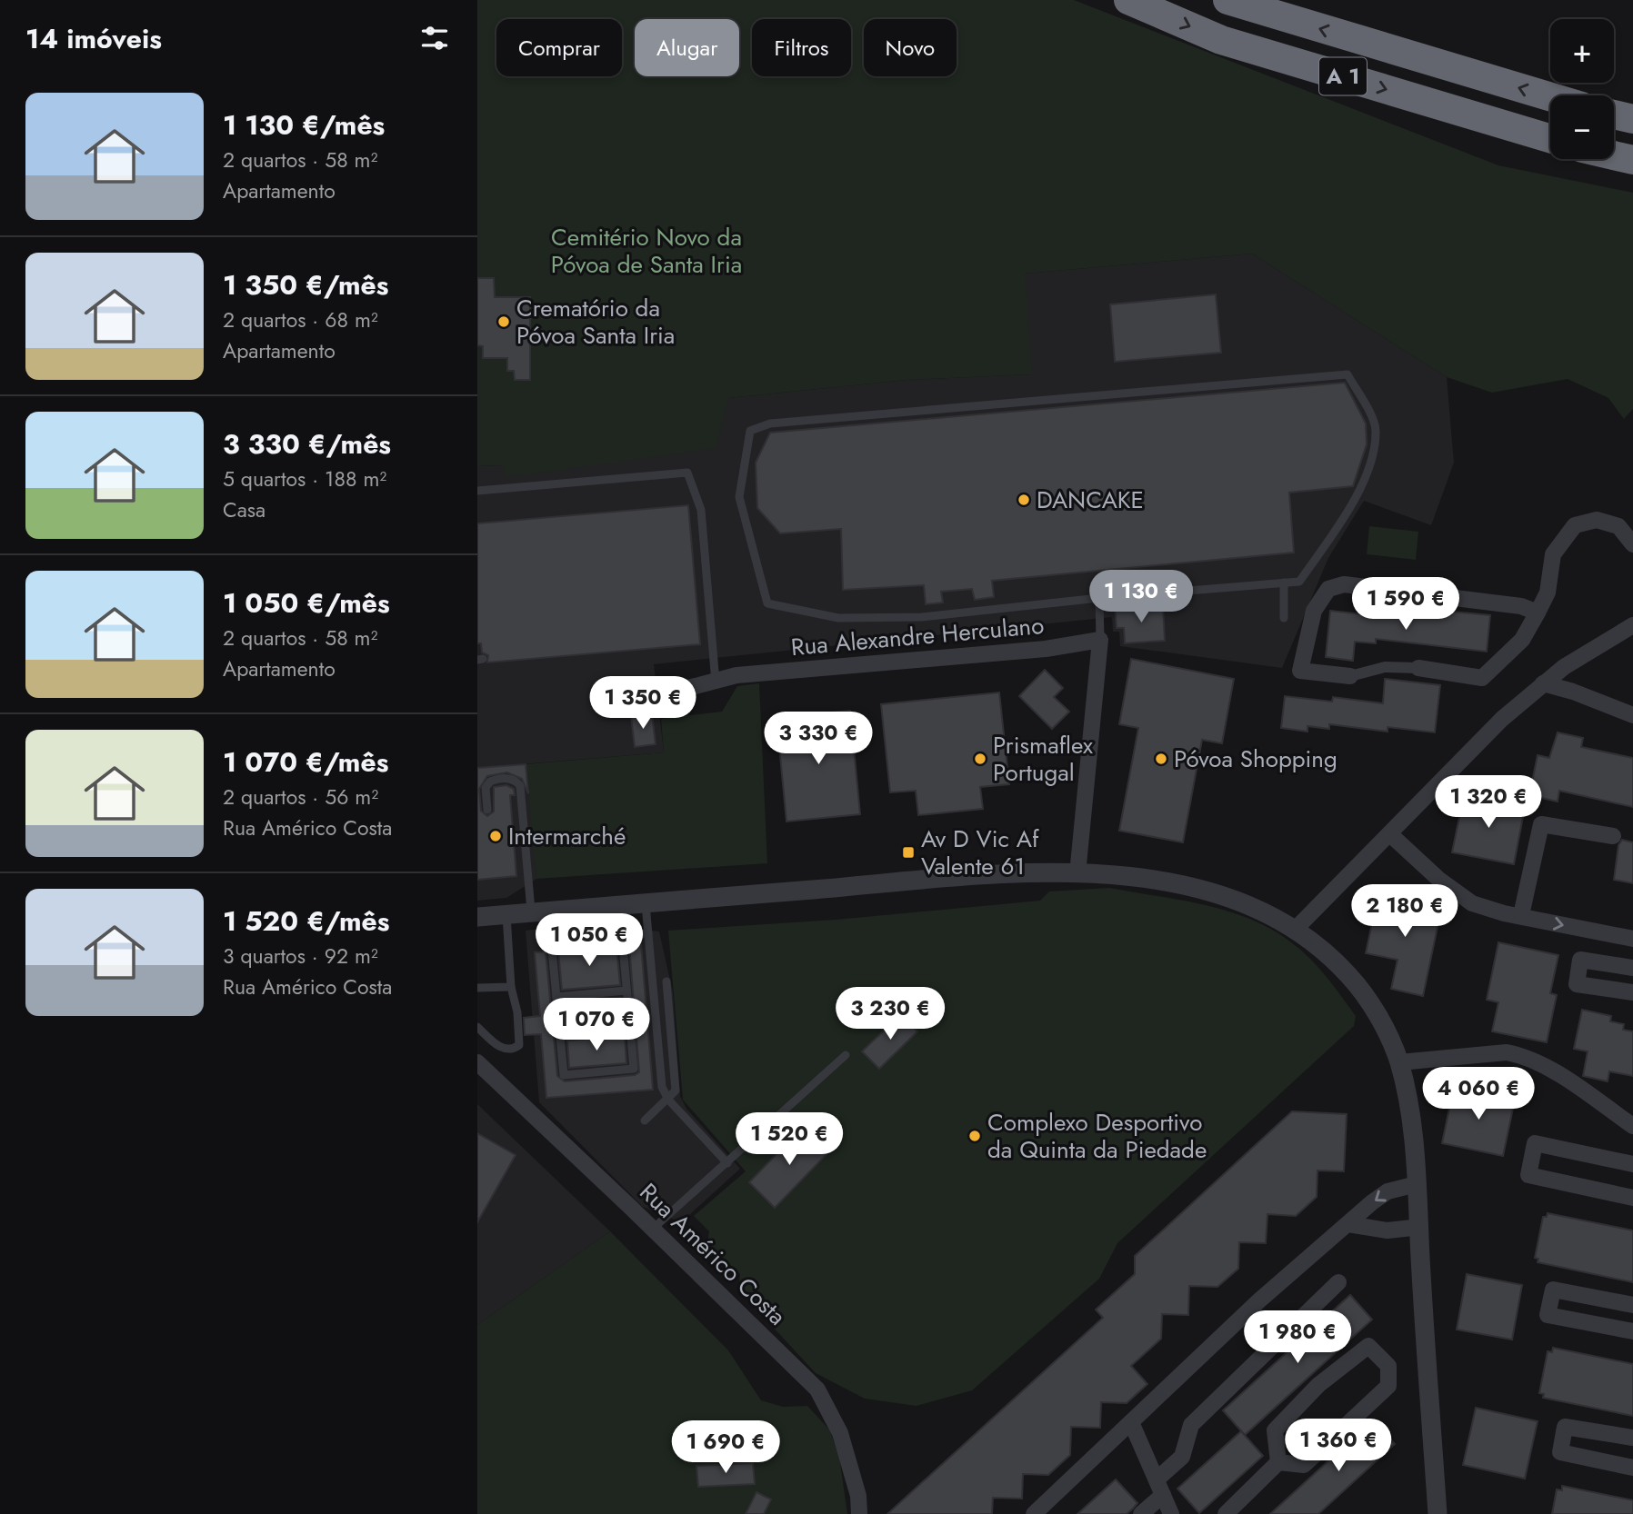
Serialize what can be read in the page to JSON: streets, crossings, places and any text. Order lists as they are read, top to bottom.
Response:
{
  "streets": {
    "highway": ["A 1"],
    "street": ["Rua Alexandre Herculano", "Rua Américo Costa"]
  },
  "parks": ["Cemitério Novo da Póvoa de Santa Iria"],
  "places": {
    "other": [
      "Crematório da Póvoa Santa Iria",
      "DANCAKE",
      "Prismaflex Portugal",
      "Póvoa Shopping",
      "Intermarché",
      "Complexo Desportivo da Quinta da Piedade"
    ],
    "transit": ["Av D Vic Af Valente 61"]
  },
  "page": {
    "heading": "14 imóveis",
    "map_buttons": ["+", "−"],
    "chip": [
      "Comprar",
      "Alugar",
      "Filtros",
      "Novo"
    ],
    "list": [
      {
        "name": "1 130 €/mês",
        "note": "2 quartos · 58 m² · Apartamento"
      },
      {
        "name": "1 350 €/mês",
        "note": "2 quartos · 68 m² · Apartamento"
      },
      {
        "name": "3 330 €/mês",
        "note": "5 quartos · 188 m² · Casa"
      },
      {
        "name": "1 050 €/mês",
        "note": "2 quartos · 58 m² · Apartamento"
      },
      {
        "name": "1 070 €/mês",
        "note": "2 quartos · 56 m² · Rua Américo Costa"
      },
      {
        "name": "1 520 €/mês",
        "note": "3 quartos · 92 m² · Rua Américo Costa"
      }
    ],
    "price": [
      "1 130 €",
      "1 590 €",
      "1 350 €",
      "3 330 €",
      "1 320 €",
      "2 180 €",
      "1 050 €",
      "3 230 €",
      "1 070 €",
      "4 060 €",
      "1 520 €",
      "1 980 €",
      "1 360 €",
      "1 690 €"
    ]
  }
}
